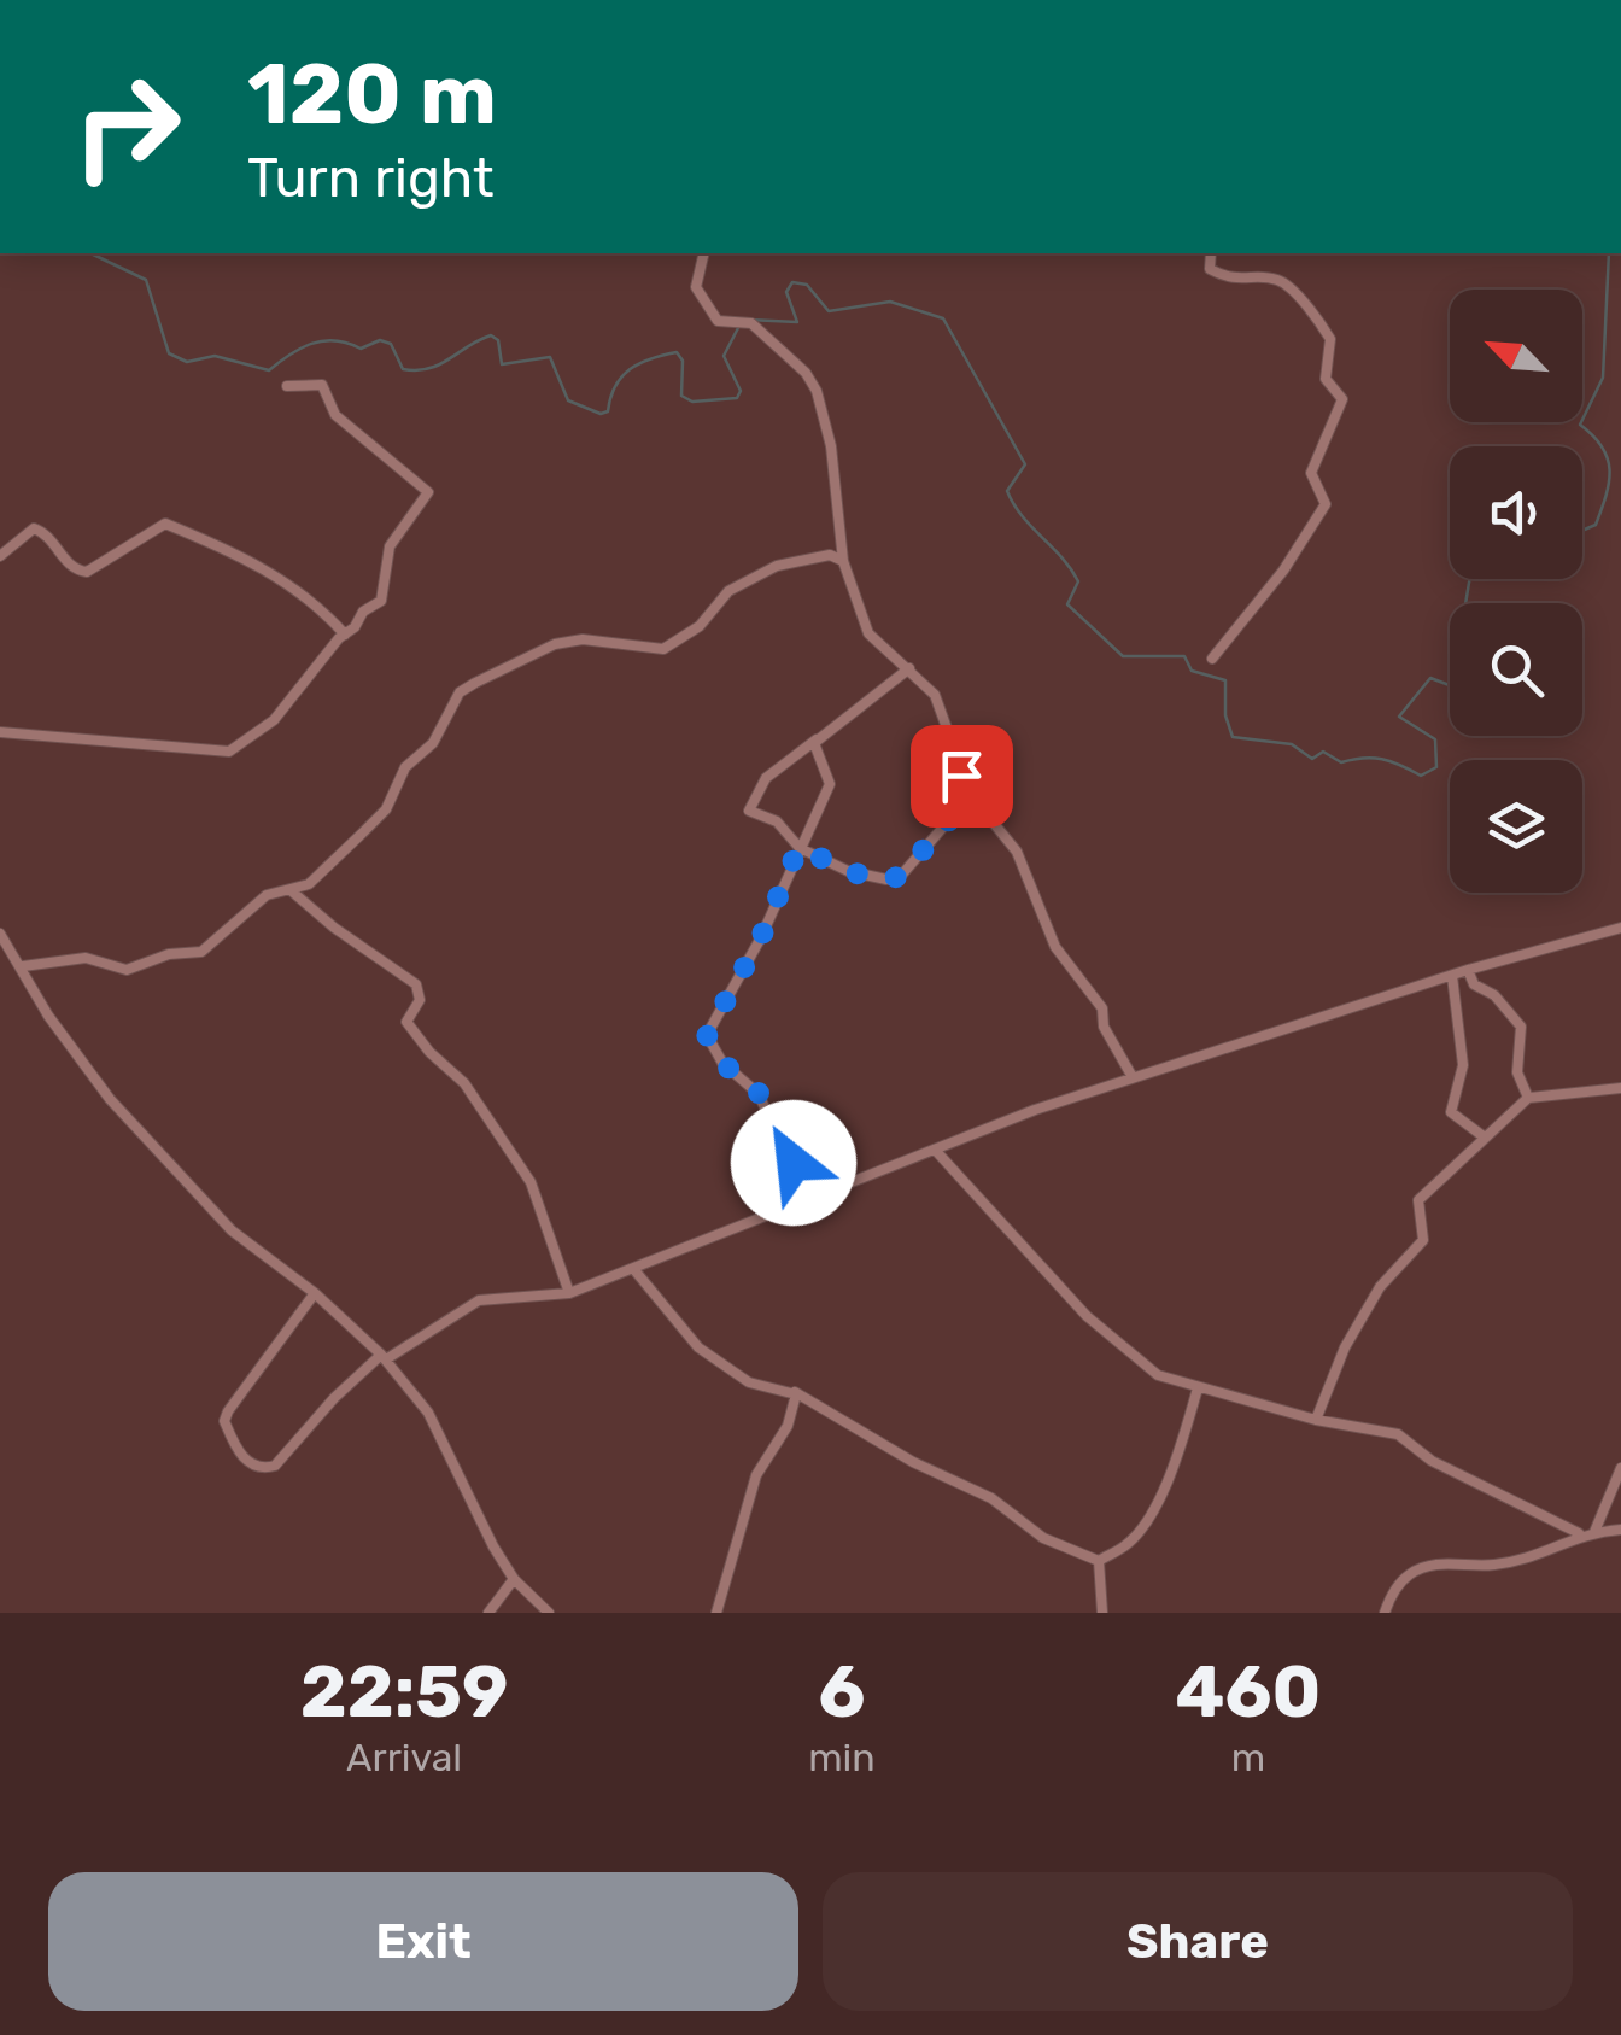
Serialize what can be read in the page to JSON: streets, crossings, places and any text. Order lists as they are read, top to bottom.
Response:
{
  "north": "top left",
  "page": {
    "turn": ["120 m", "Turn right"],
    "eta": [
      "22:59",
      "Arrival",
      "6",
      "min",
      "460",
      "m"
    ],
    "buttons": ["Exit", "Share"]
  }
}
